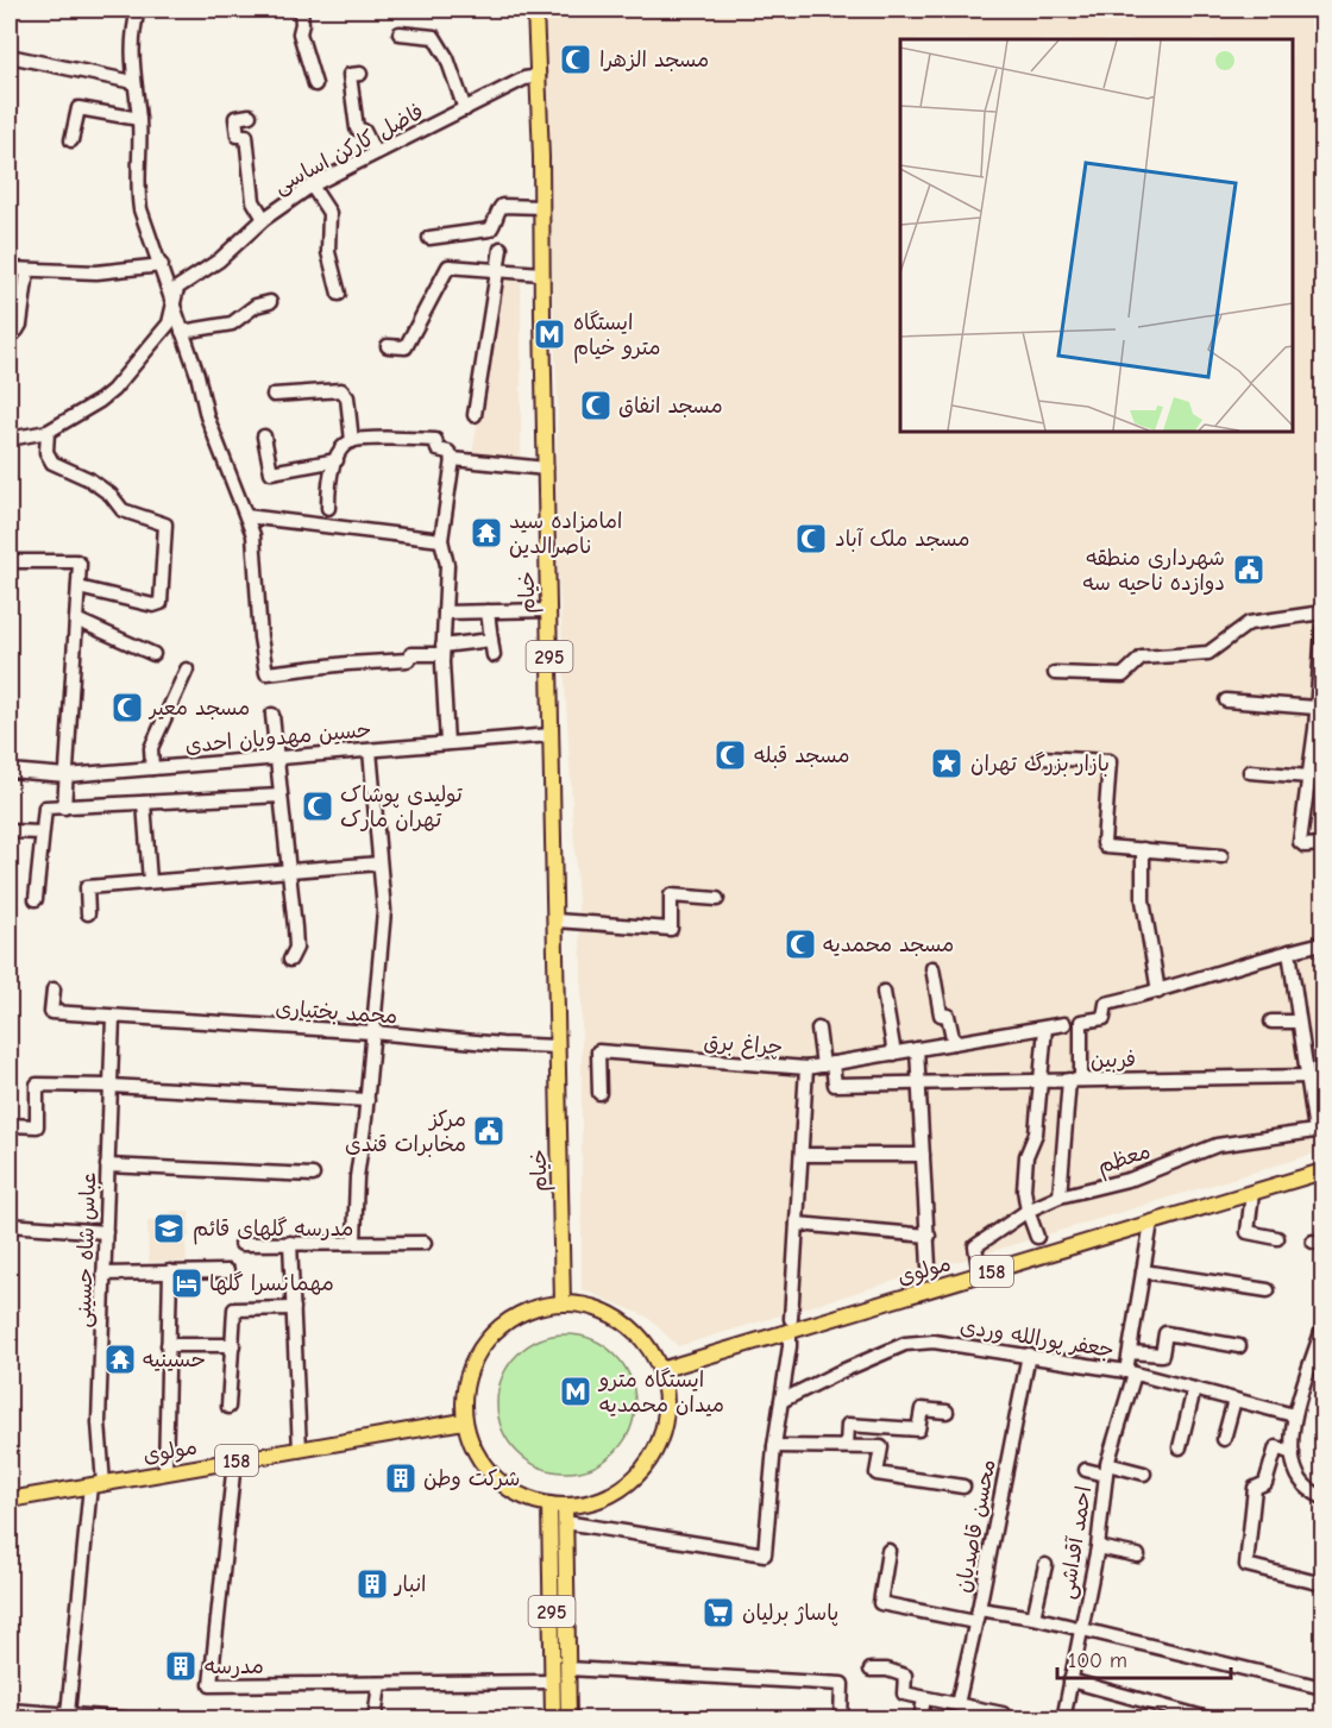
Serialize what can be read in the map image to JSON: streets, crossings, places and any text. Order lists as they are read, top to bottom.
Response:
{
  "streets": {
    "main road": [
      "خیام",
      "295",
      "مولوی",
      "158"
    ],
    "street": [
      "فاضل کارکن اساسی",
      "حسین مهدویان احدی",
      "محمد بختیاری",
      "چراغ برق",
      "فربین",
      "معظم",
      "عباس شاه حسینی",
      "جعفر پورالله وردی",
      "محسن قاصدیان",
      "احمد آقداشی"
    ]
  },
  "crossings": [
    ["فاضل کارکن اساسی", "خیام"],
    ["خیام", "295"],
    ["خیام", "حسین مهدویان احدی"],
    ["خیام", "محمد بختیاری"],
    ["خیام", "مولوی"],
    ["295", "چراغ برق"],
    ["295", "مولوی"],
    ["محمد بختیاری", "عباس شاه حسینی"],
    ["چراغ برق", "مولوی"],
    ["چراغ برق", "جعفر پورالله وردی"],
    ["معظم", "مولوی"],
    ["عباس شاه حسینی", "مولوی"],
    ["مولوی", "احمد آقداشی"],
    ["جعفر پورالله وردی", "محسن قاصدیان"],
    ["جعفر پورالله وردی", "احمد آقداشی"]
  ],
  "places": {
    "mosque": [
      "مسجد الزهرا",
      "مسجد انفاق",
      "مسجد ملک آباد",
      "مسجد معیر",
      "مسجد قبله",
      "تولیدی پوشاک تهران مارک",
      "مسجد محمدیه"
    ],
    "metro station": ["ایستگاه مترو خیام", "ایستگاه مترو میدان محمدیه"],
    "temple": ["امامزاده سید ناصرالدین", "حسینیه"],
    "public building": ["شهرداری منطقه دوازده ناحیه سه", "مرکز مخابرات قندی"],
    "place": ["بازار بزرگ تهران"],
    "school or university": ["مدرسه گلهای قائم"],
    "hotel": ["مهمانسرا گلها"],
    "building": ["شرکت وطن", "انبار", "مدرسه"],
    "supermarket": ["پاساژ برلیان"]
  },
  "scale_bar": "100 m"
}
